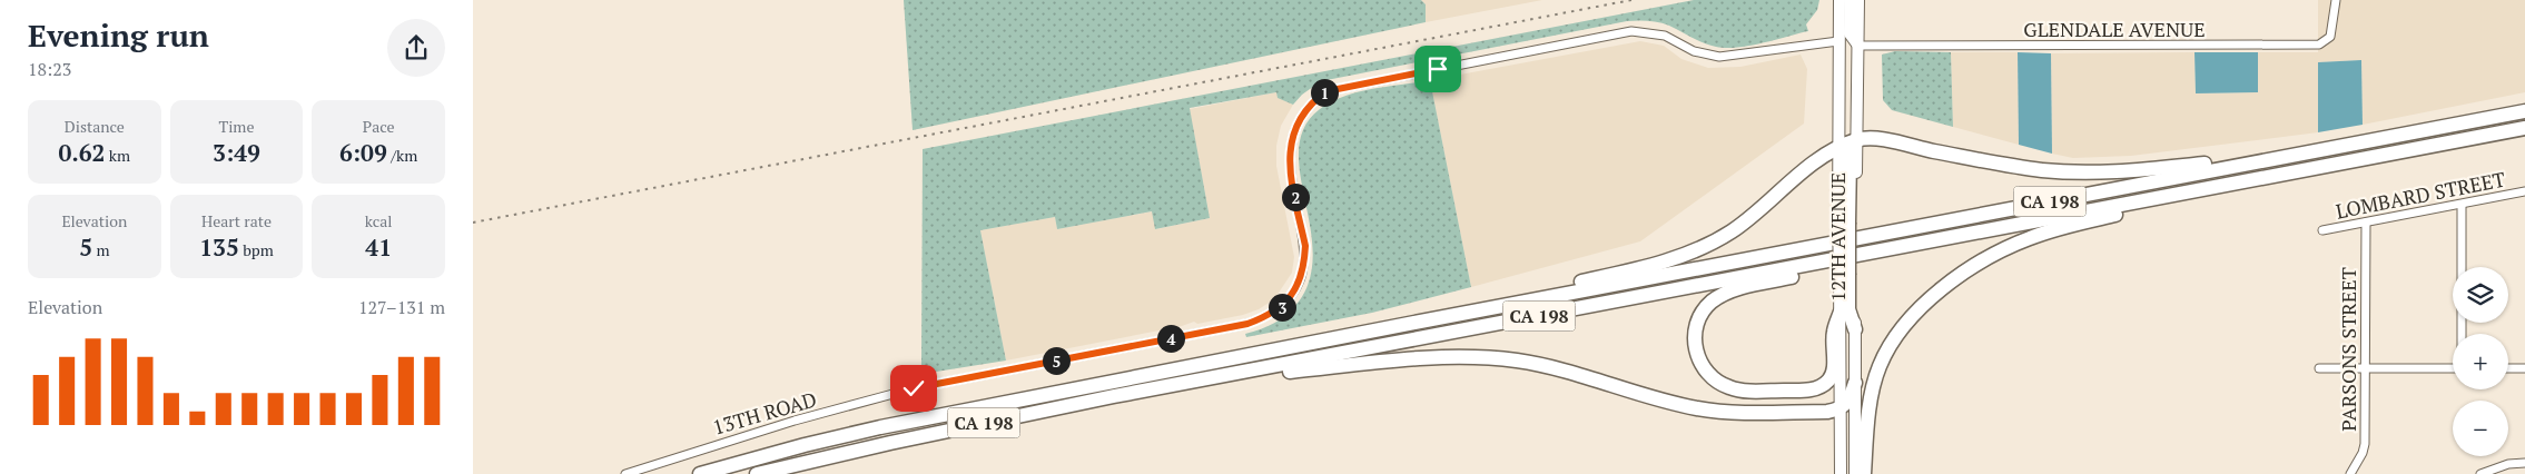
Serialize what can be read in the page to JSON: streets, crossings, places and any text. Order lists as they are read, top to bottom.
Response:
{
  "streets": {
    "highway": ["CA 198"],
    "main road": ["12TH AVENUE"],
    "street": [
      "GLENDALE AVENUE",
      "LOMBARD STREET",
      "PARSONS STREET",
      "13TH ROAD"
    ]
  },
  "crossings": [
    ["GLENDALE AVENUE", "12TH AVENUE"],
    ["LOMBARD STREET", "PARSONS STREET"],
    ["12TH AVENUE", "13TH ROAD"]
  ],
  "page": {
    "heading": ["Evening run", "18:23"],
    "pins": [
      "1",
      "2",
      "3",
      "4",
      "5"
    ],
    "stats": [
      ["Distance", "0.62 km"],
      ["Time", "3:49"],
      ["Pace", "6:09 /km"],
      ["Elevation", "5 m"],
      ["Heart rate", "135 bpm"],
      ["kcal", "41"]
    ],
    "map_buttons": ["+", "−"],
    "chart": ["Elevation", "127–131 m"]
  }
}
